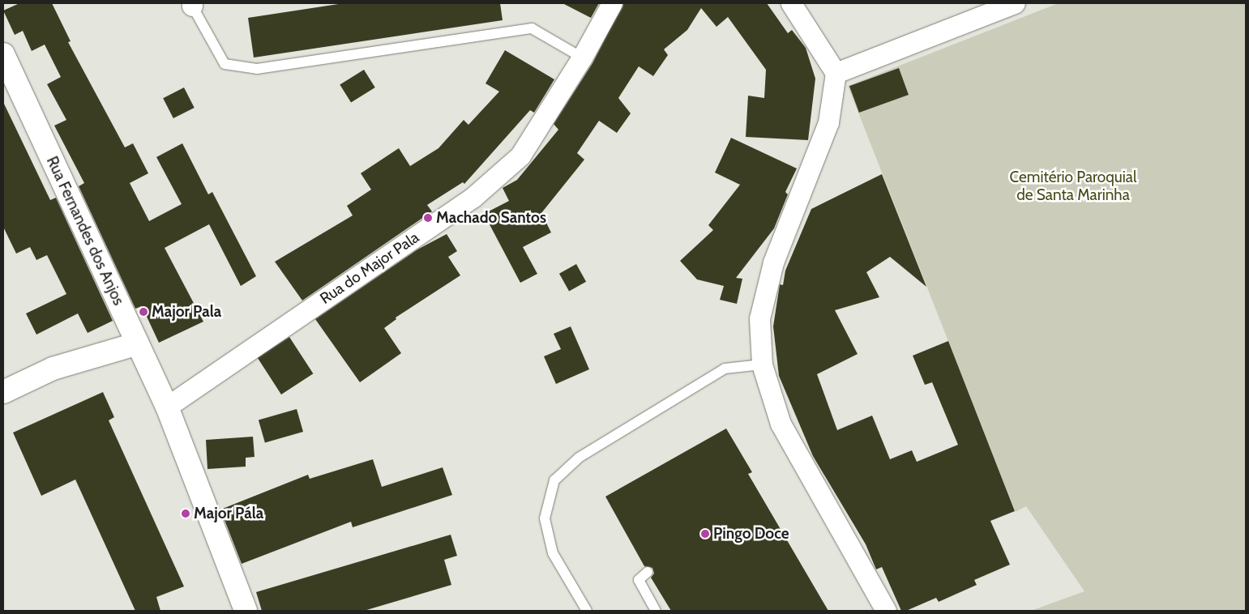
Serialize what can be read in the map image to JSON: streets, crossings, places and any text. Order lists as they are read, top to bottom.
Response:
{
  "streets": {
    "street": ["Rua Fernandes dos Anjos", "Rua do Major Pala"]
  },
  "crossings": [
    ["Rua Fernandes dos Anjos", "Rua do Major Pala"]
  ],
  "parks": ["Cemitério Paroquial de Santa Marinha"],
  "places": [
    "Machado Santos",
    "Major Pala",
    "Major Pála",
    "Pingo Doce"
  ]
}
